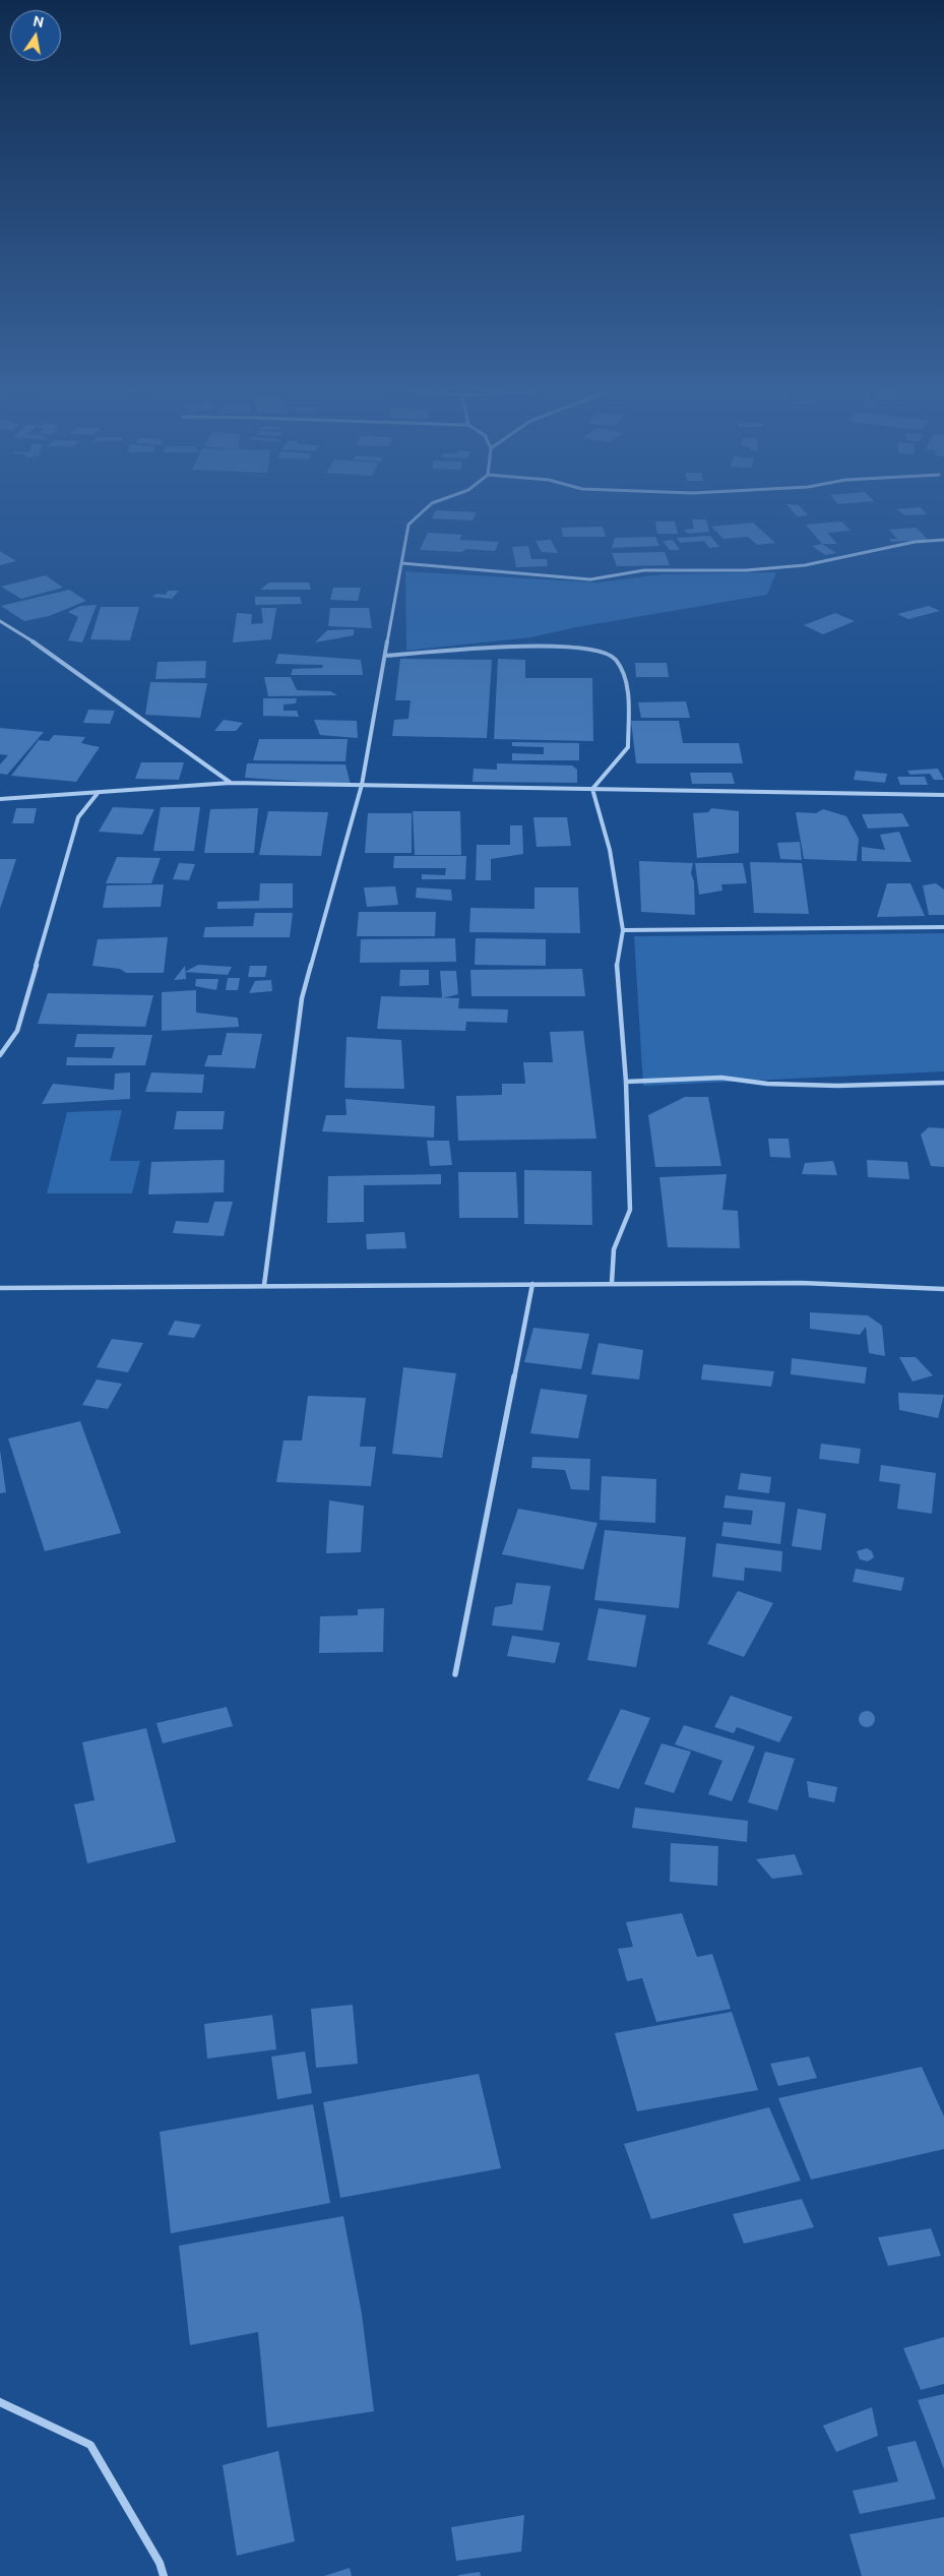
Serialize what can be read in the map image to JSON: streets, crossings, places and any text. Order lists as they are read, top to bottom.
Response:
{
  "north": "top"
}
